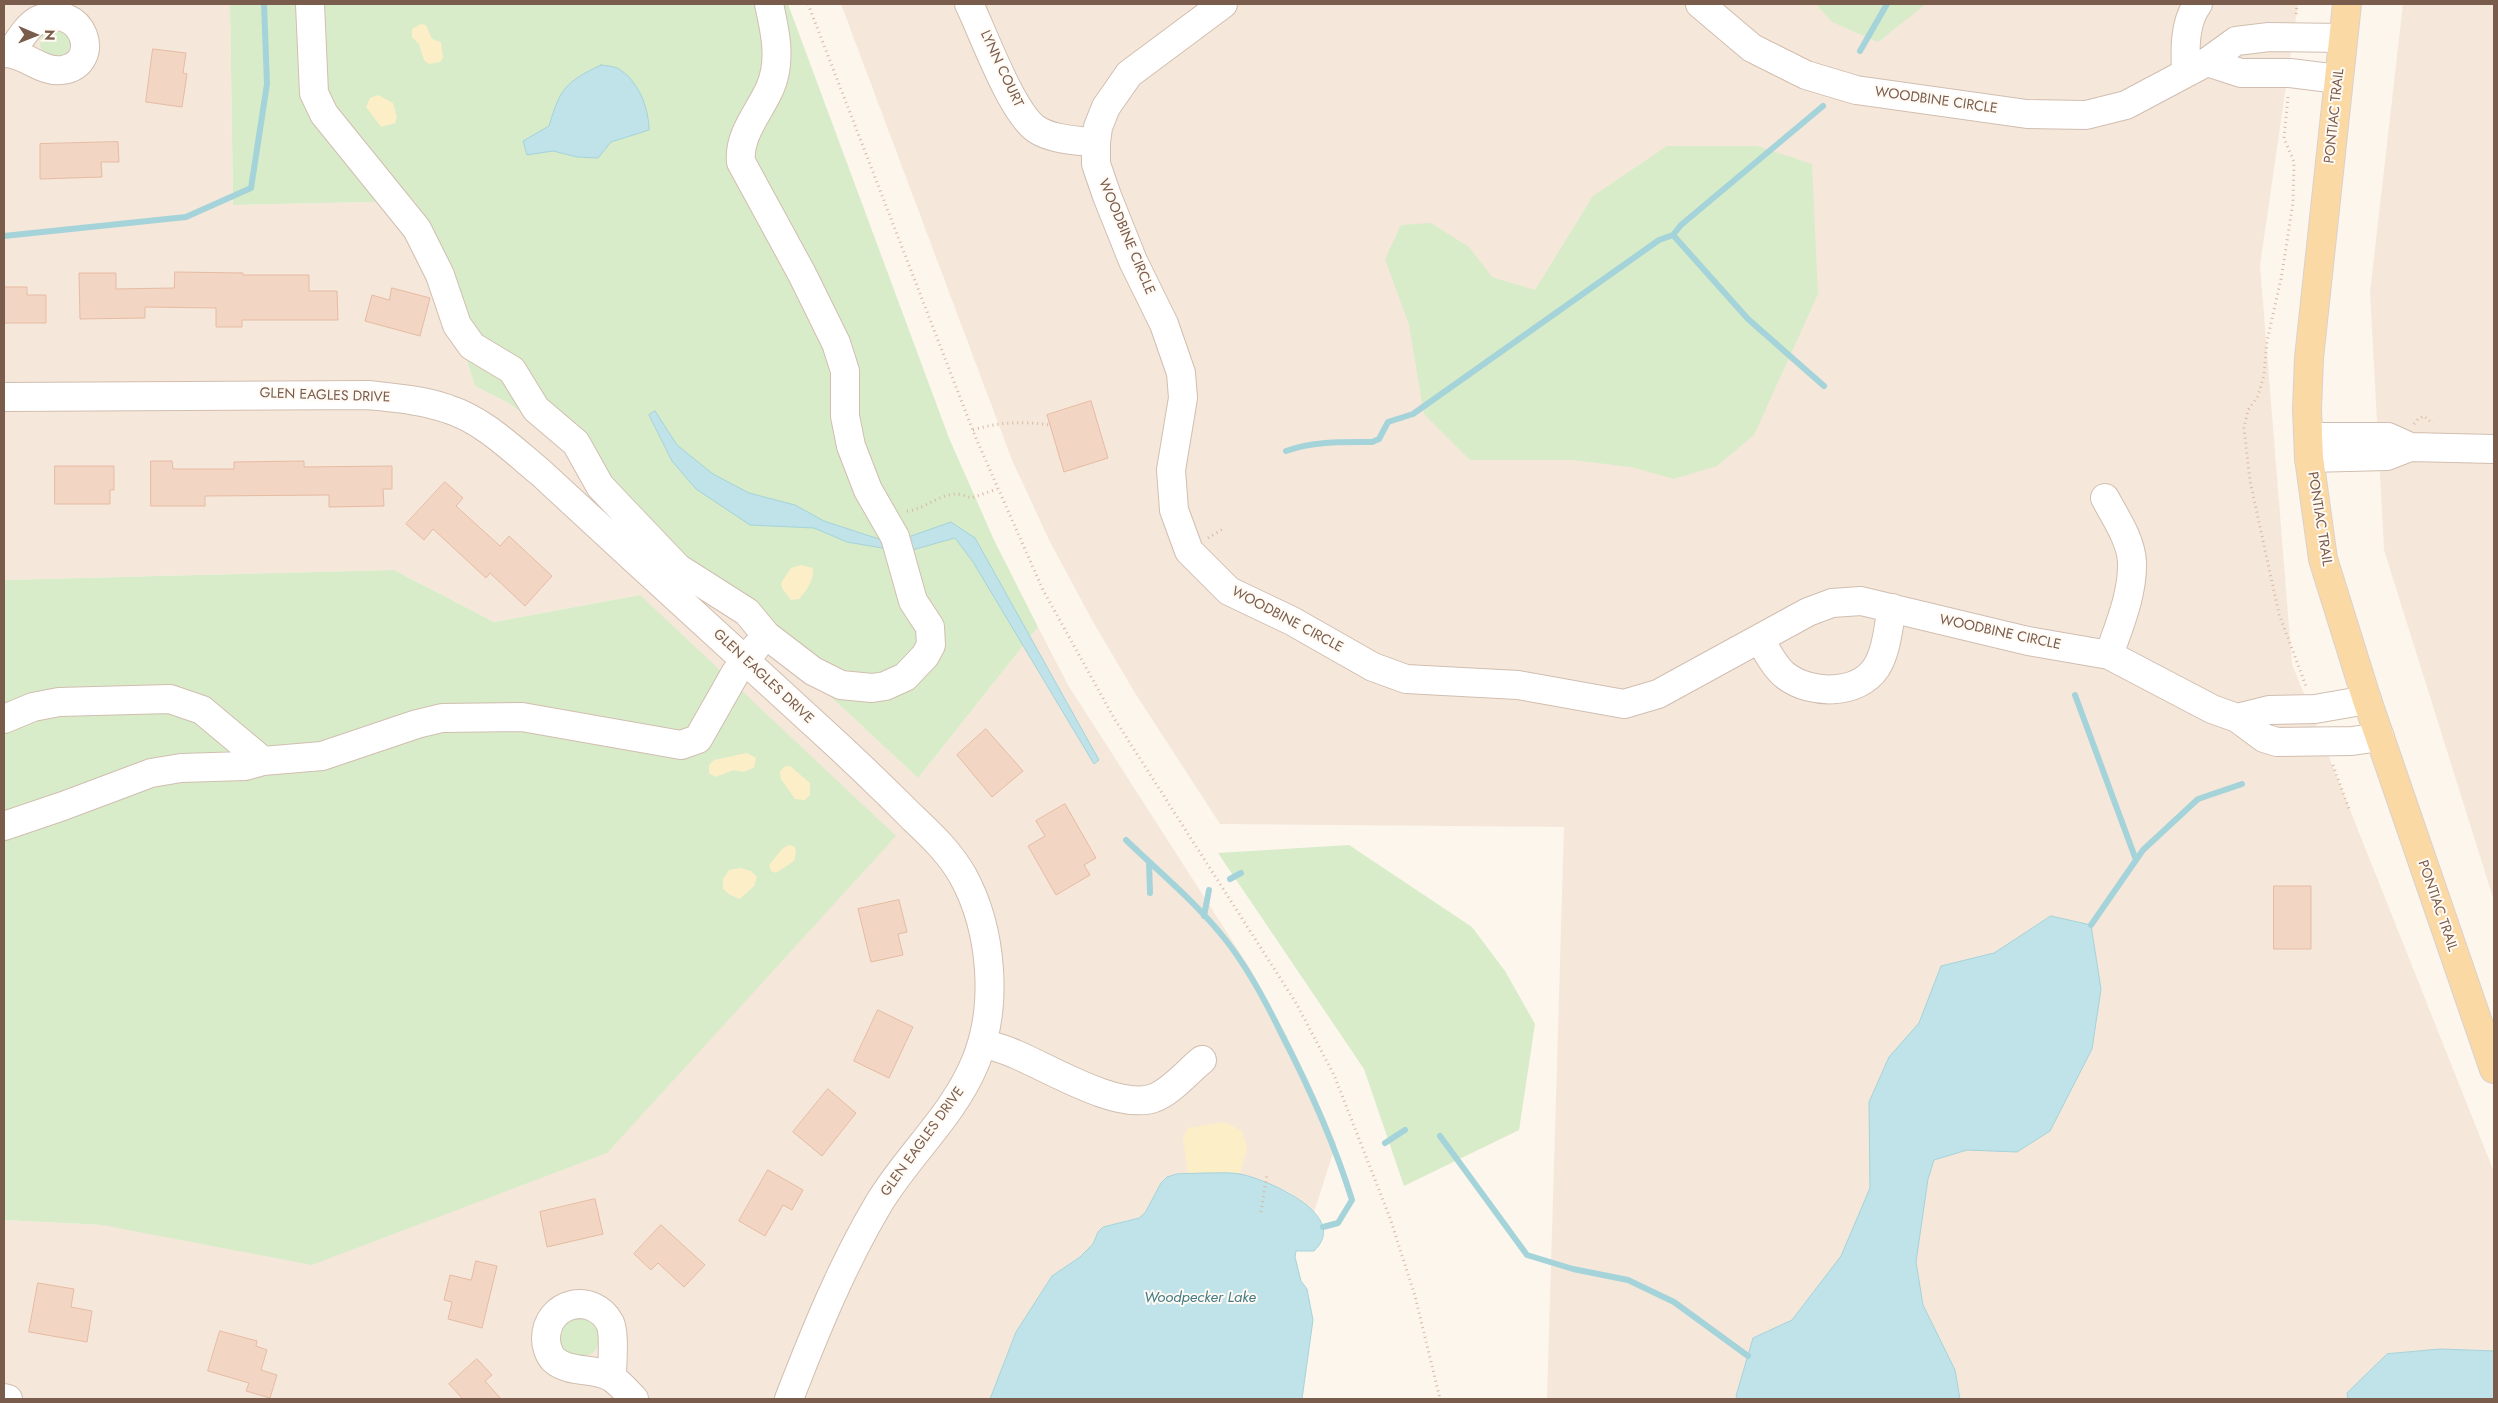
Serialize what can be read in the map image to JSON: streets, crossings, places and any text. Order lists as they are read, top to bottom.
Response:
{
  "streets": {
    "main road": ["PONTIAC TRAIL"],
    "street": ["LYNN COURT", "WOODBINE CIRCLE", "GLEN EAGLES DRIVE"]
  },
  "crossings": [
    ["LYNN COURT", "WOODBINE CIRCLE"],
    ["WOODBINE CIRCLE", "PONTIAC TRAIL"]
  ],
  "water": ["Woodpecker Lake"],
  "north": "right"
}
